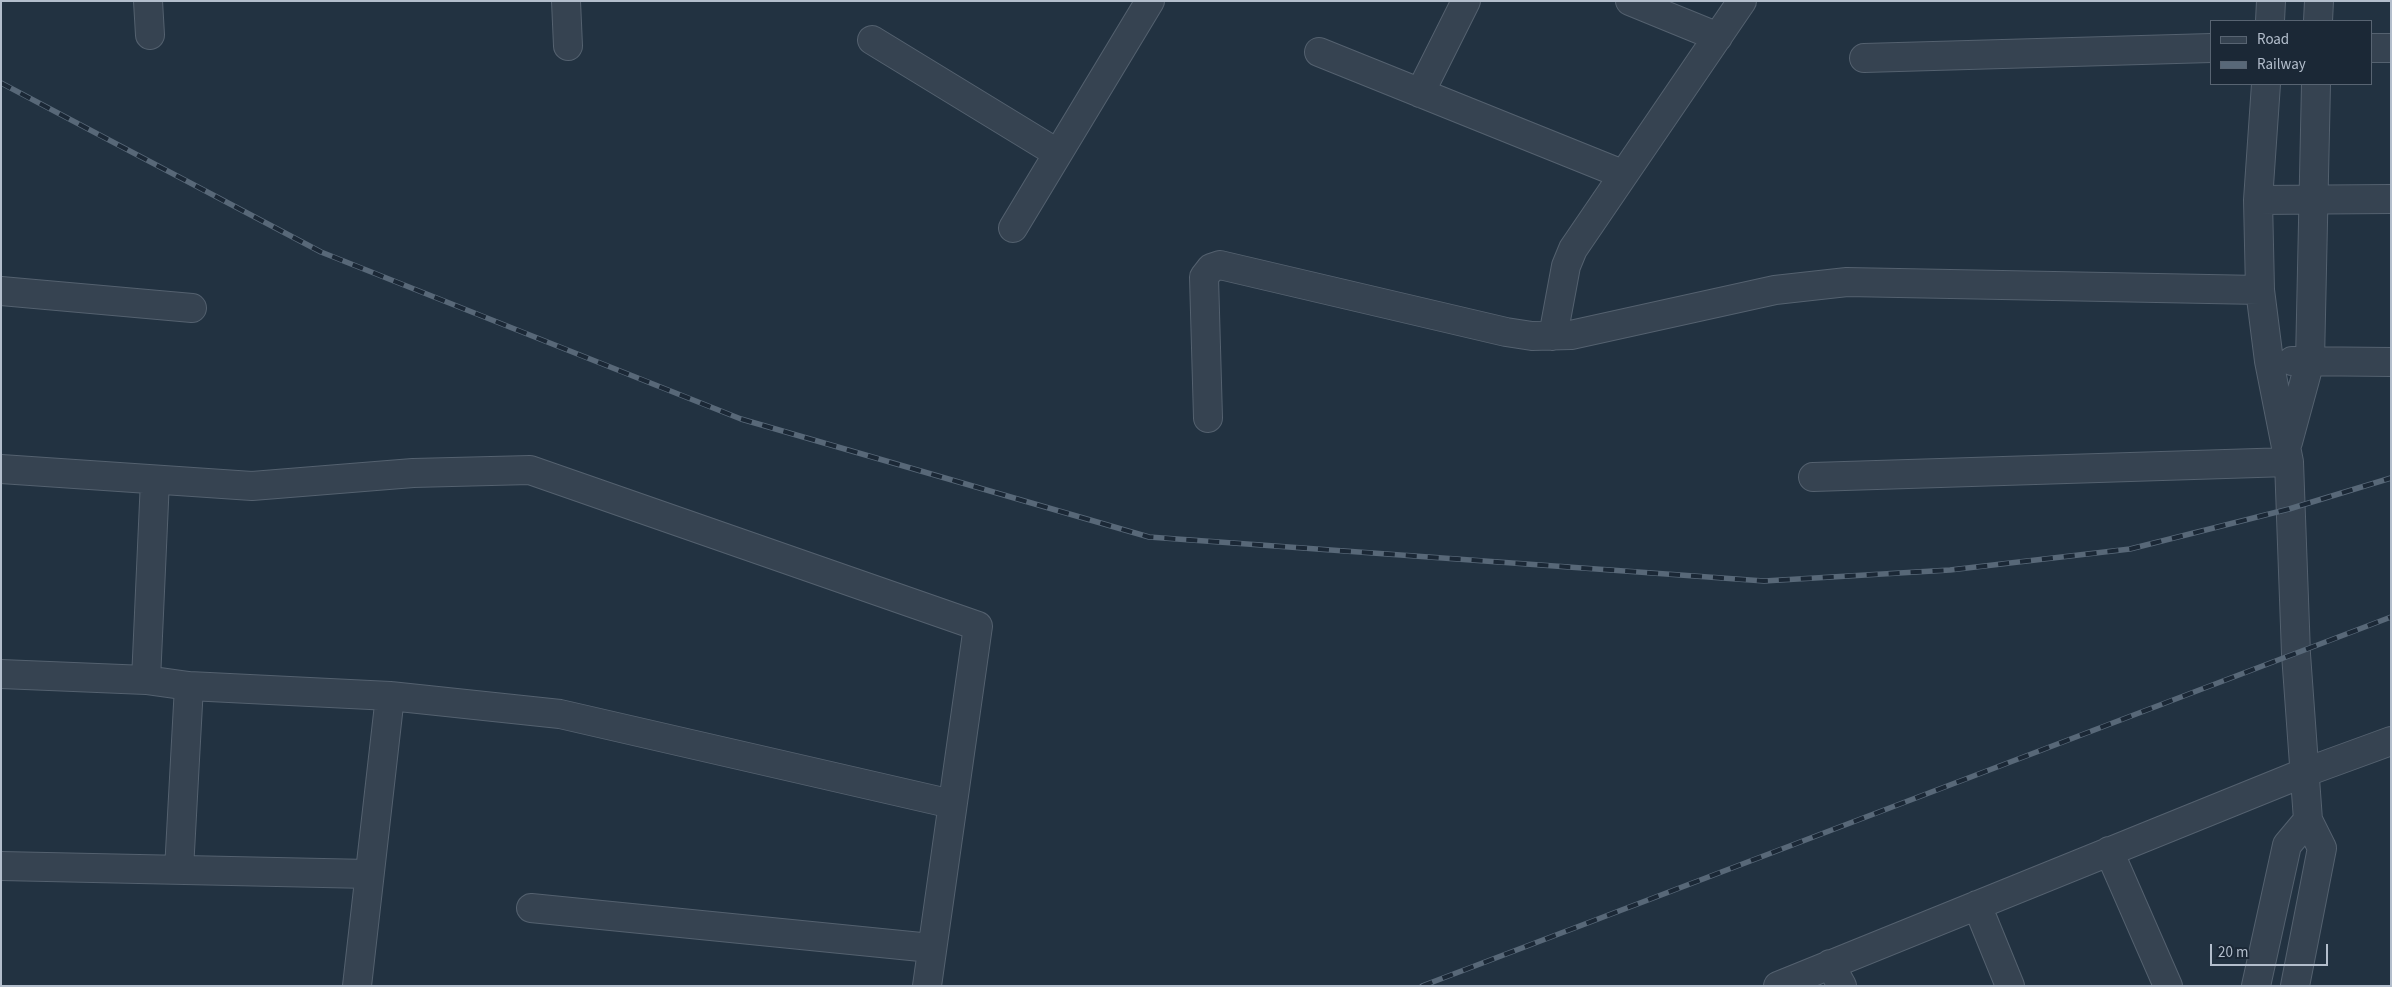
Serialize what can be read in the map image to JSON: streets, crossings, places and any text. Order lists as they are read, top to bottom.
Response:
{
  "legend": ["Road", "Railway"],
  "scale_bar": "20 m"
}
